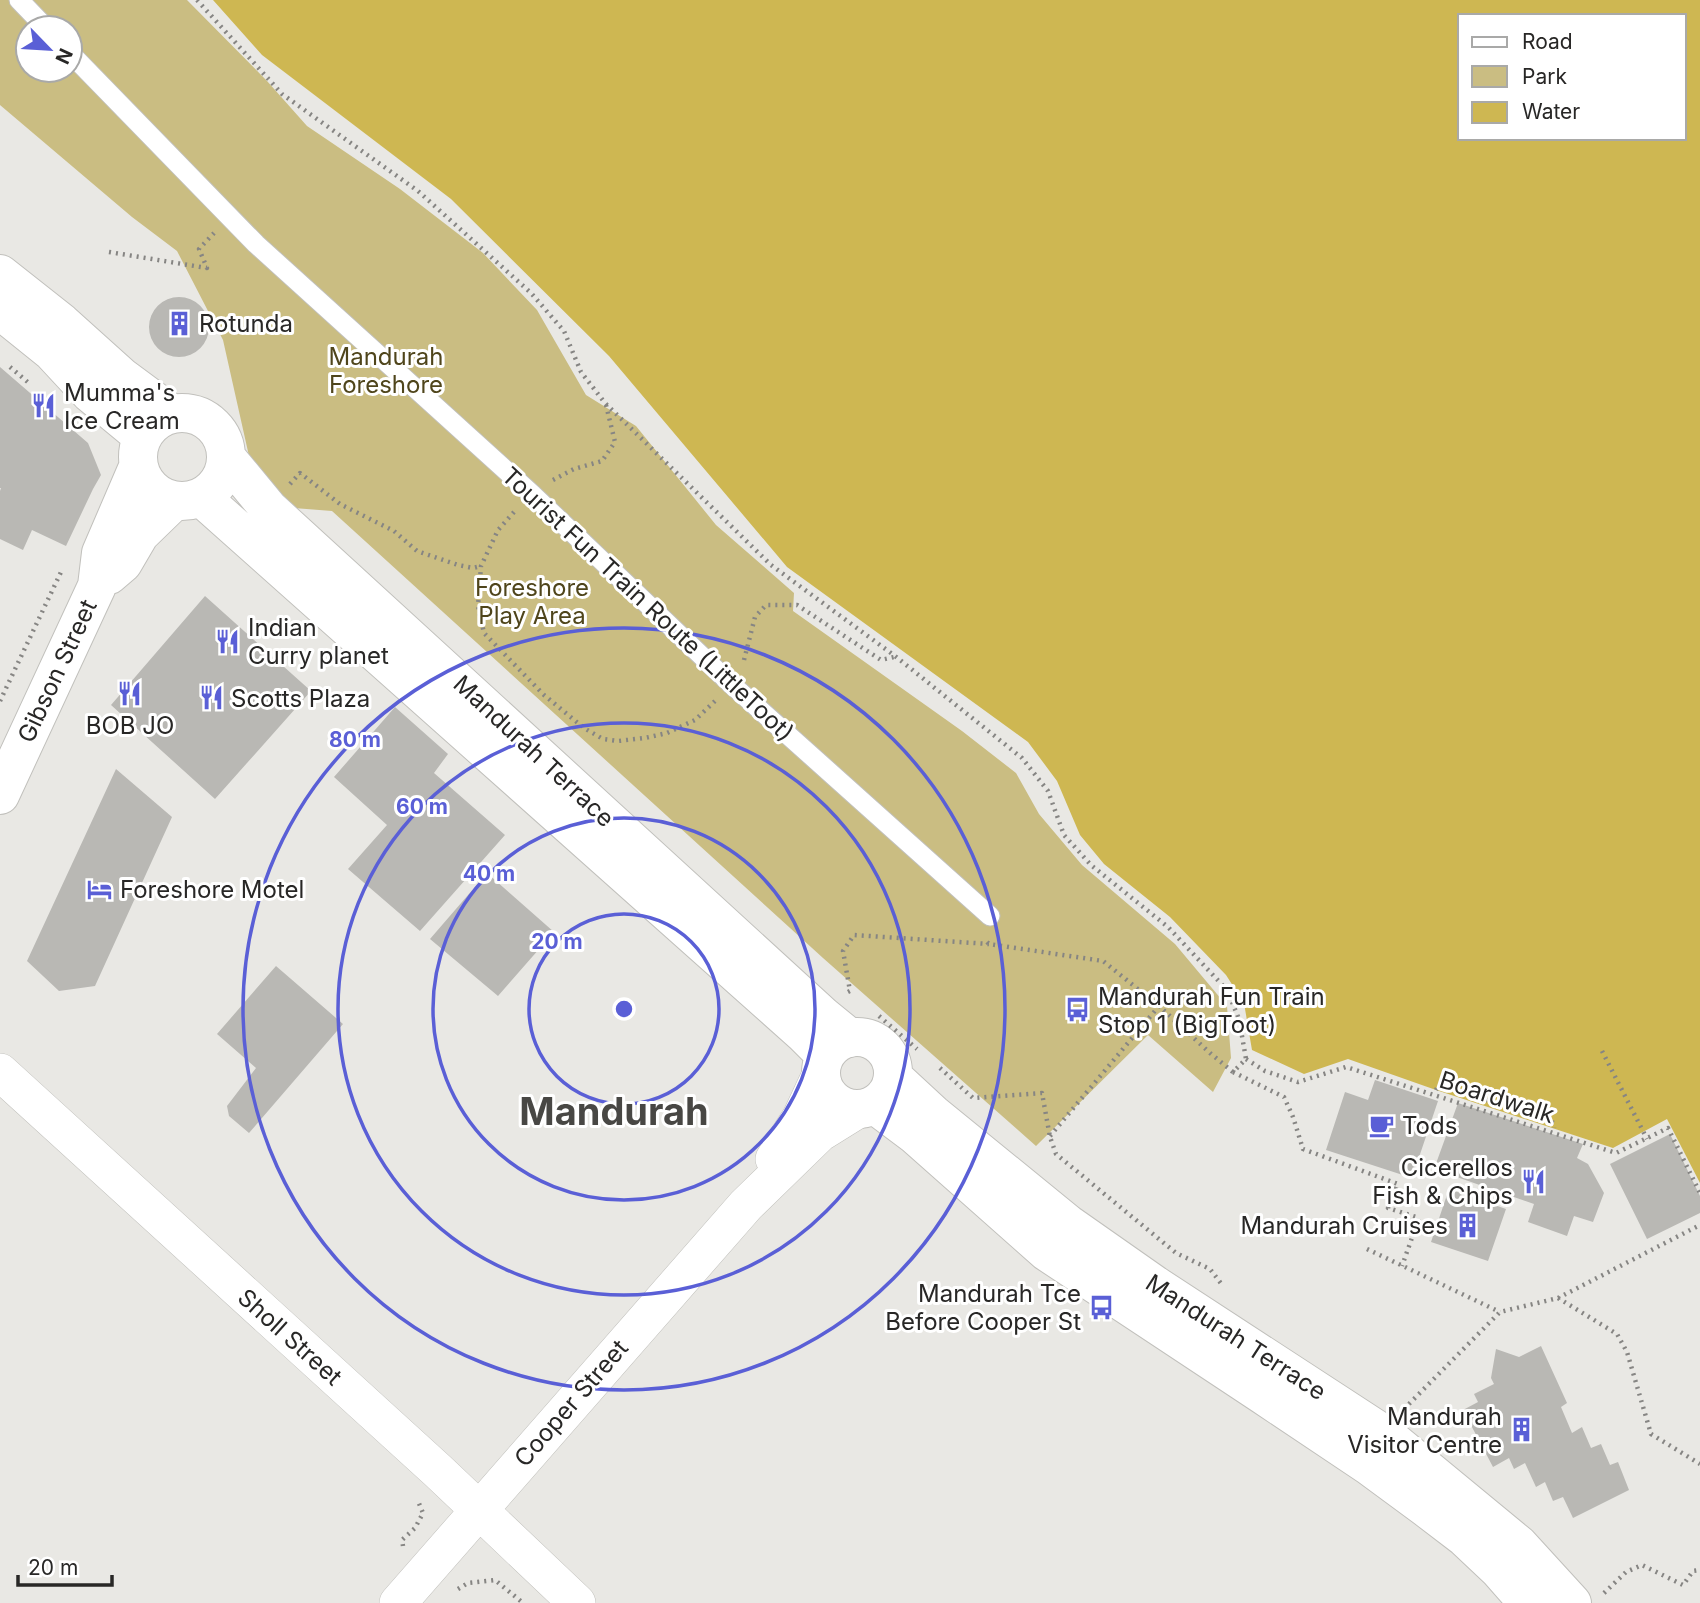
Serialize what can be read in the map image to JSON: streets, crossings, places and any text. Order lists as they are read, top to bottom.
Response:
{
  "streets": {
    "street": [
      "Gibson Street",
      "Mandurah Terrace",
      "Sholl Street",
      "Cooper Street"
    ],
    "lane": ["Tourist Fun Train Route (LittleToot)"],
    "path": ["Boardwalk"]
  },
  "crossings": [
    ["Gibson Street", "Mandurah Terrace"],
    ["Mandurah Terrace", "Cooper Street"],
    ["Sholl Street", "Cooper Street"]
  ],
  "districts": ["Mandurah"],
  "parks": ["Mandurah Foreshore", "Foreshore Play Area"],
  "places": {
    "building": ["Rotunda", "Mandurah Cruises", "Mandurah Visitor Centre"],
    "restaurant": [
      "Mumma's Ice Cream",
      "Indian Curry planet",
      "BOB JO",
      "Scotts Plaza",
      "Cicerellos Fish & Chips"
    ],
    "hotel": ["Foreshore Motel"],
    "bus stop": ["Mandurah Fun Train Stop 1 (BigToot)", "Mandurah Tce Before Cooper St"],
    "cafe": ["Tods"]
  },
  "legend": ["Road", "Park", "Water"],
  "scale_bar": "20 m",
  "north": "bottom right",
  "rings": [
    "80 m",
    "60 m",
    "40 m",
    "20 m"
  ]
}
